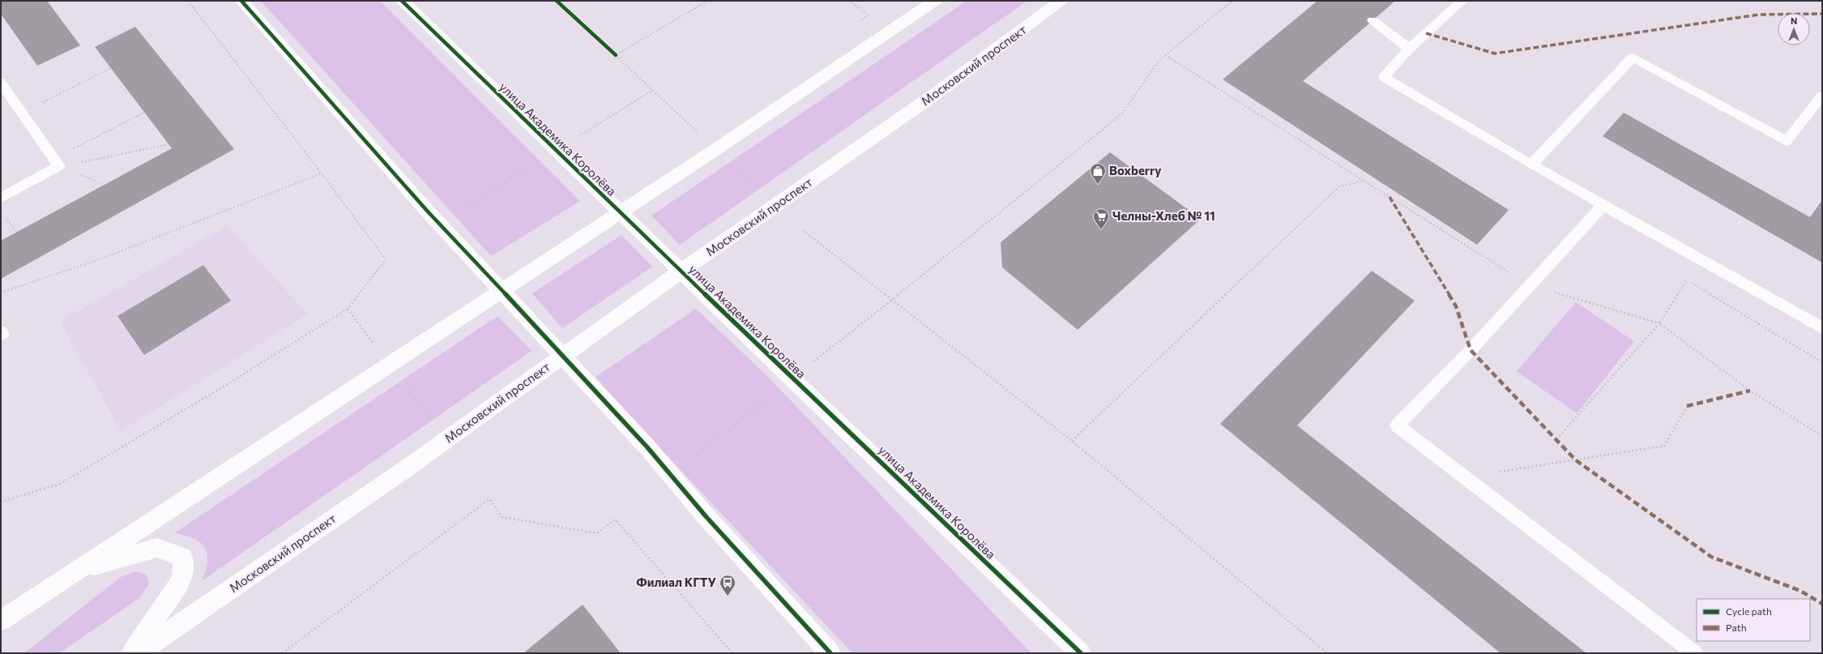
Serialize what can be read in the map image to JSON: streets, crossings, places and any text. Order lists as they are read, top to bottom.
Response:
{
  "streets": {
    "main road": ["Московский проспект", "улица Академика Королёва"]
  },
  "crossings": [
    ["Московский проспект", "улица Академика Королёва"]
  ],
  "places": {
    "shop": ["Boxberry"],
    "supermarket": ["Челны-Хлеб № 11"],
    "bus stop": ["Филиал КГТУ"]
  },
  "legend": ["Cycle path", "Path"],
  "north": "top"
}
